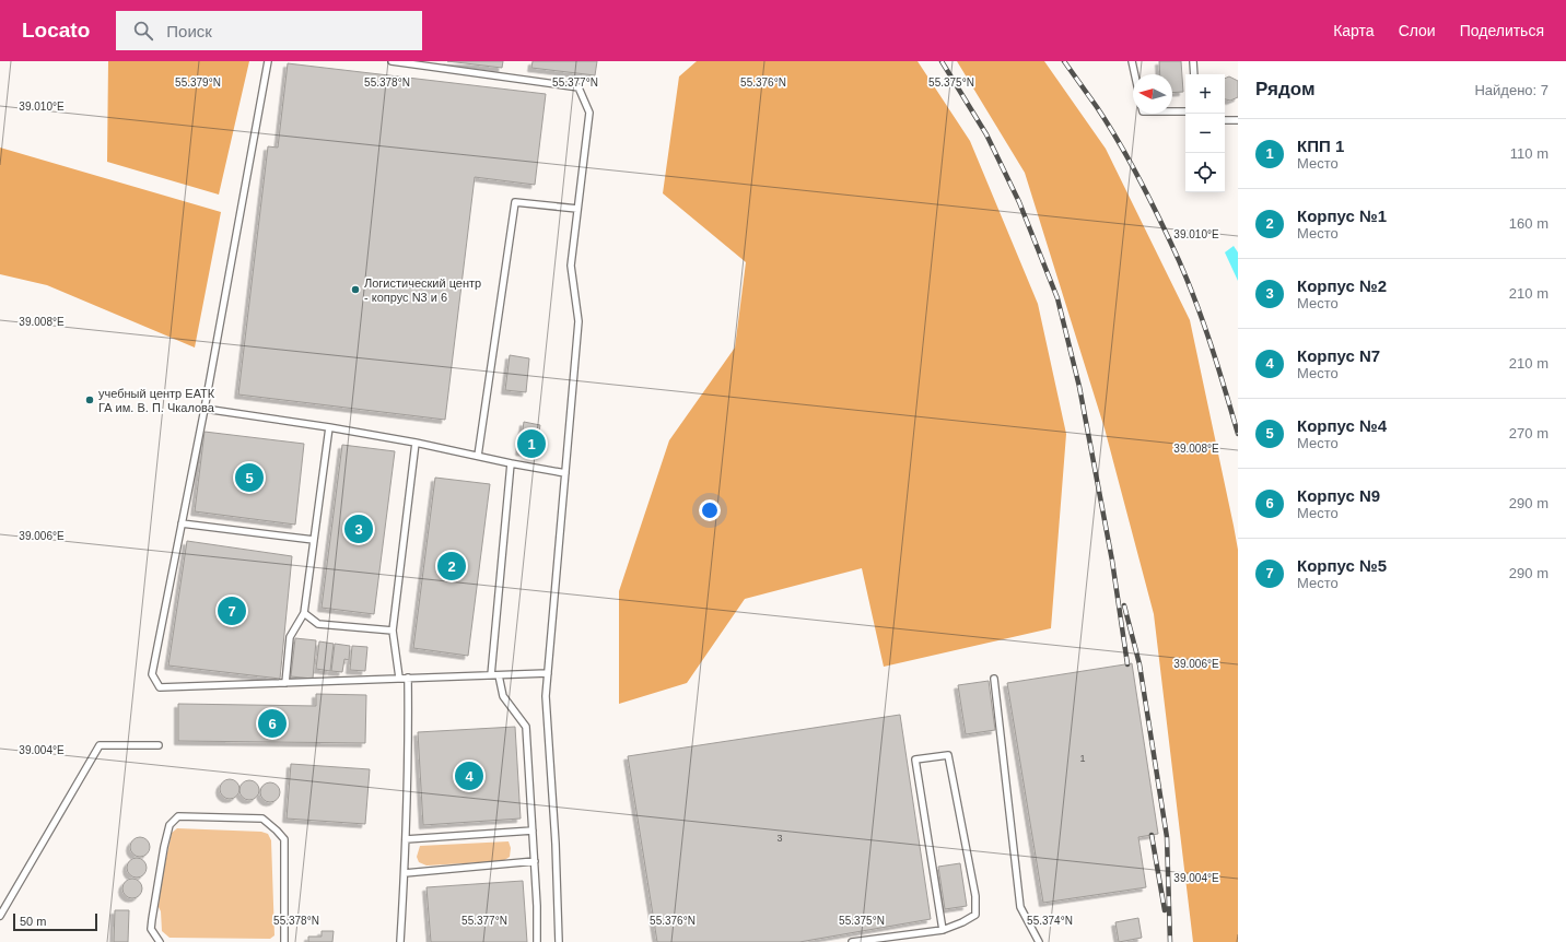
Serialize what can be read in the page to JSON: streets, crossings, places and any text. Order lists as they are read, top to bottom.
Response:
{
  "places": ["Логистический центр - копрус N3 и 6", "учебный центр ЕАТК ГА им. В. П. Чкалова"],
  "house_numbers": ["1", "3"],
  "scale_bar": "50 m",
  "north": "left",
  "page": {
    "header": "Locato",
    "search": "Поиск",
    "nav": ["Карта", "Слои", "Поделиться"],
    "heading": ["Рядом", "Найдено: 7"],
    "map_buttons": ["+", "−"],
    "list": [
      {
        "mark": "1",
        "name": "КПП 1",
        "note": "Место",
        "value": "110 m"
      },
      {
        "mark": "2",
        "name": "Корпус №1",
        "note": "Место",
        "value": "160 m"
      },
      {
        "mark": "3",
        "name": "Корпус №2",
        "note": "Место",
        "value": "210 m"
      },
      {
        "mark": "4",
        "name": "Корпус N7",
        "note": "Место",
        "value": "210 m"
      },
      {
        "mark": "5",
        "name": "Корпус №4",
        "note": "Место",
        "value": "270 m"
      },
      {
        "mark": "6",
        "name": "Корпус N9",
        "note": "Место",
        "value": "290 m"
      },
      {
        "mark": "7",
        "name": "Корпус №5",
        "note": "Место",
        "value": "290 m"
      }
    ],
    "pins": [
      "1",
      "5",
      "3",
      "2",
      "7",
      "6",
      "4"
    ],
    "scale": "50 m"
  },
  "coordinates": [
    "55.379°N",
    "55.378°N",
    "55.377°N",
    "55.376°N",
    "55.375°N",
    "39.010°E",
    "39.008°E",
    "39.006°E",
    "39.004°E",
    "55.374°N"
  ]
}
